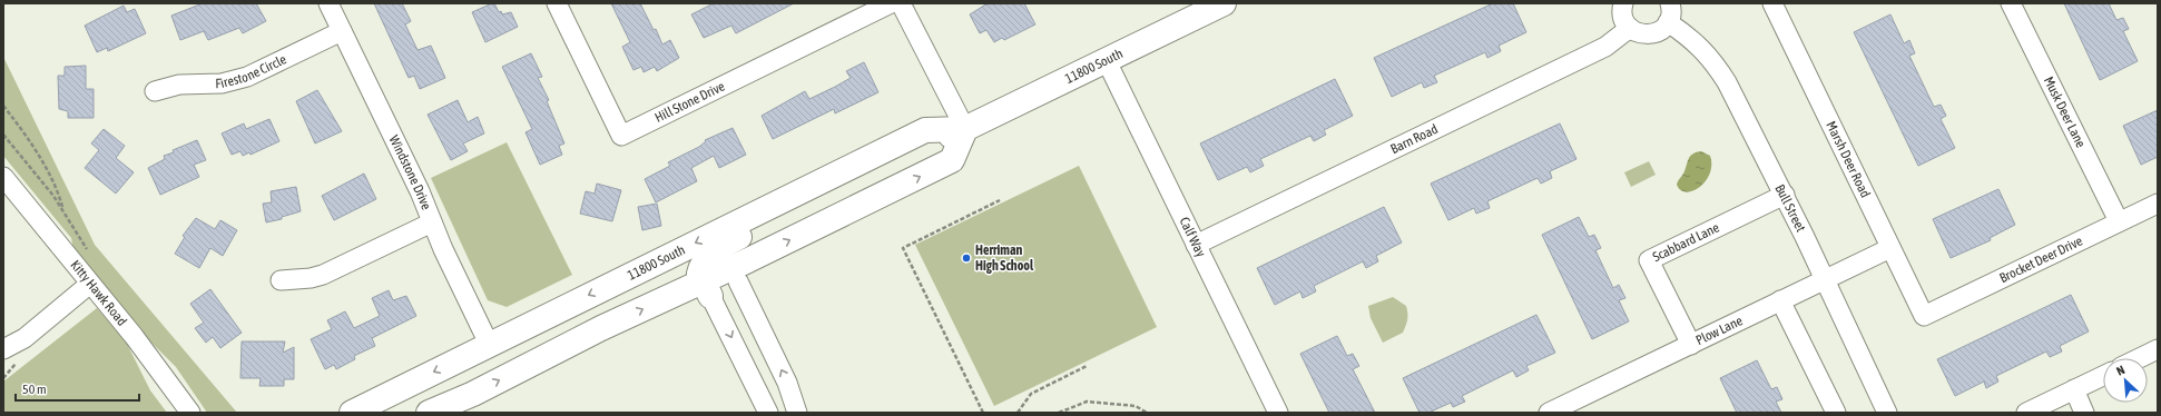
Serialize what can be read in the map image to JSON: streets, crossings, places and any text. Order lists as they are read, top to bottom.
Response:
{
  "streets": {
    "main road": ["11800 South"],
    "street": [
      "Firestone Circle",
      "Hill Stone Drive",
      "Musk Deer Lane",
      "Barn Road",
      "Marsh Deer Road",
      "Windstone Drive",
      "Bull Street",
      "Calf Way",
      "Scabbard Lane",
      "Brocket Deer Drive",
      "Kitty Hawk Road",
      "Plow Lane"
    ]
  },
  "crossings": [
    ["11800 South", "Windstone Drive"],
    ["11800 South", "Calf Way"],
    ["Firestone Circle", "Windstone Drive"],
    ["Musk Deer Lane", "Brocket Deer Drive"],
    ["Barn Road", "Calf Way"],
    ["Marsh Deer Road", "Brocket Deer Drive"],
    ["Marsh Deer Road", "Plow Lane"],
    ["Bull Street", "Scabbard Lane"],
    ["Bull Street", "Plow Lane"],
    ["Scabbard Lane", "Plow Lane"]
  ],
  "places": ["Herriman High School"],
  "scale_bar": "50 m",
  "north": "top left"
}
